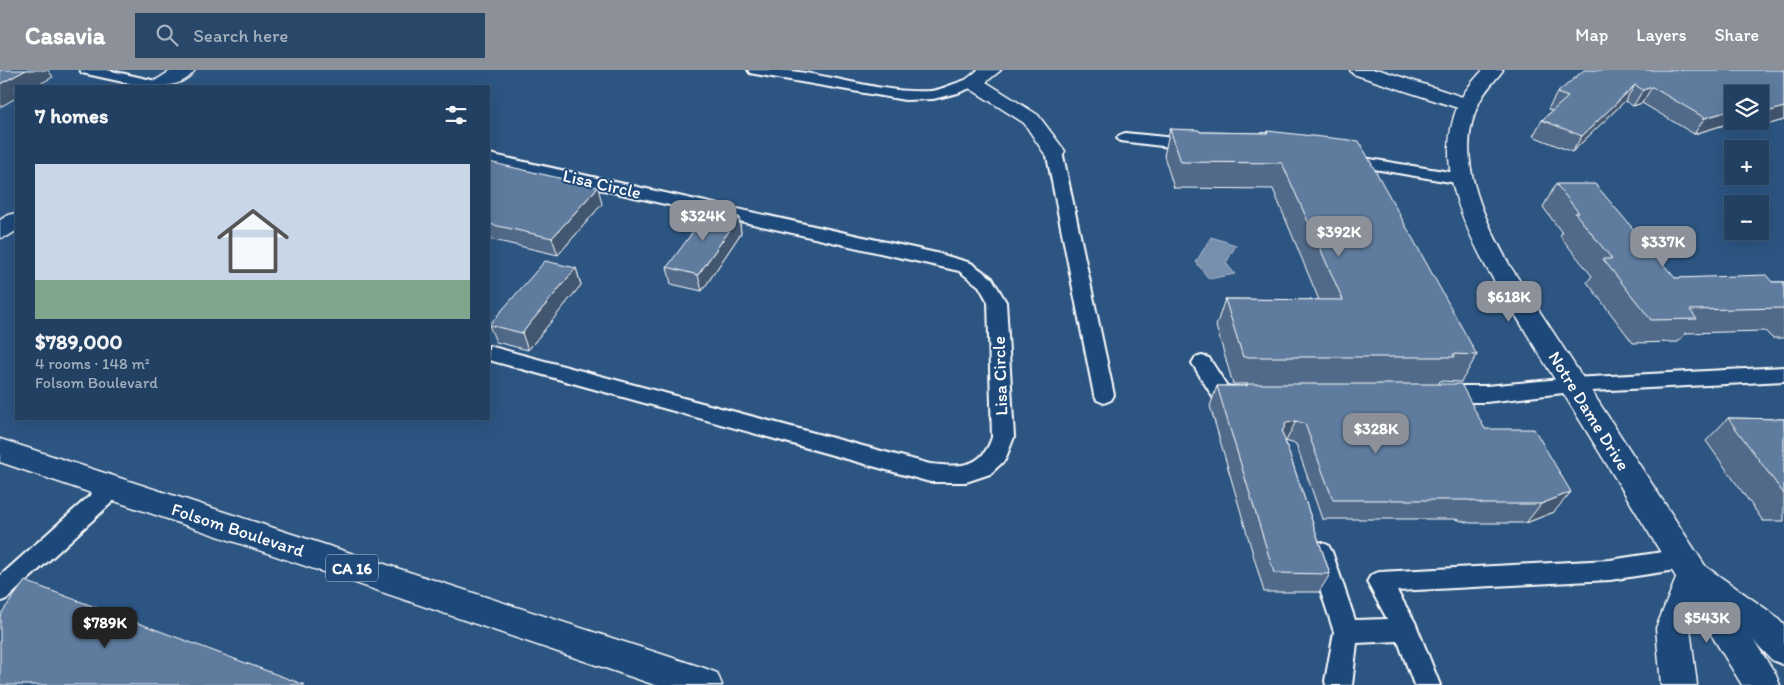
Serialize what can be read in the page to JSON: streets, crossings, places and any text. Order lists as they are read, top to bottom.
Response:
{
  "streets": {
    "street": ["Notre Dame Drive", "Folsom Boulevard", "CA 16"],
    "lane": ["Lisa Circle"]
  },
  "page": {
    "header": "Casavia",
    "search": "Search here",
    "nav": ["Map", "Layers", "Share"],
    "map_buttons": ["+", "−"],
    "heading": "7 homes",
    "list": [
      {
        "name": "$789,000",
        "note": "4 rooms · 148 m² · Folsom Boulevard"
      }
    ],
    "price": [
      "$324K",
      "$392K",
      "$337K",
      "$618K",
      "$328K",
      "$543K",
      "$789K"
    ]
  }
}
